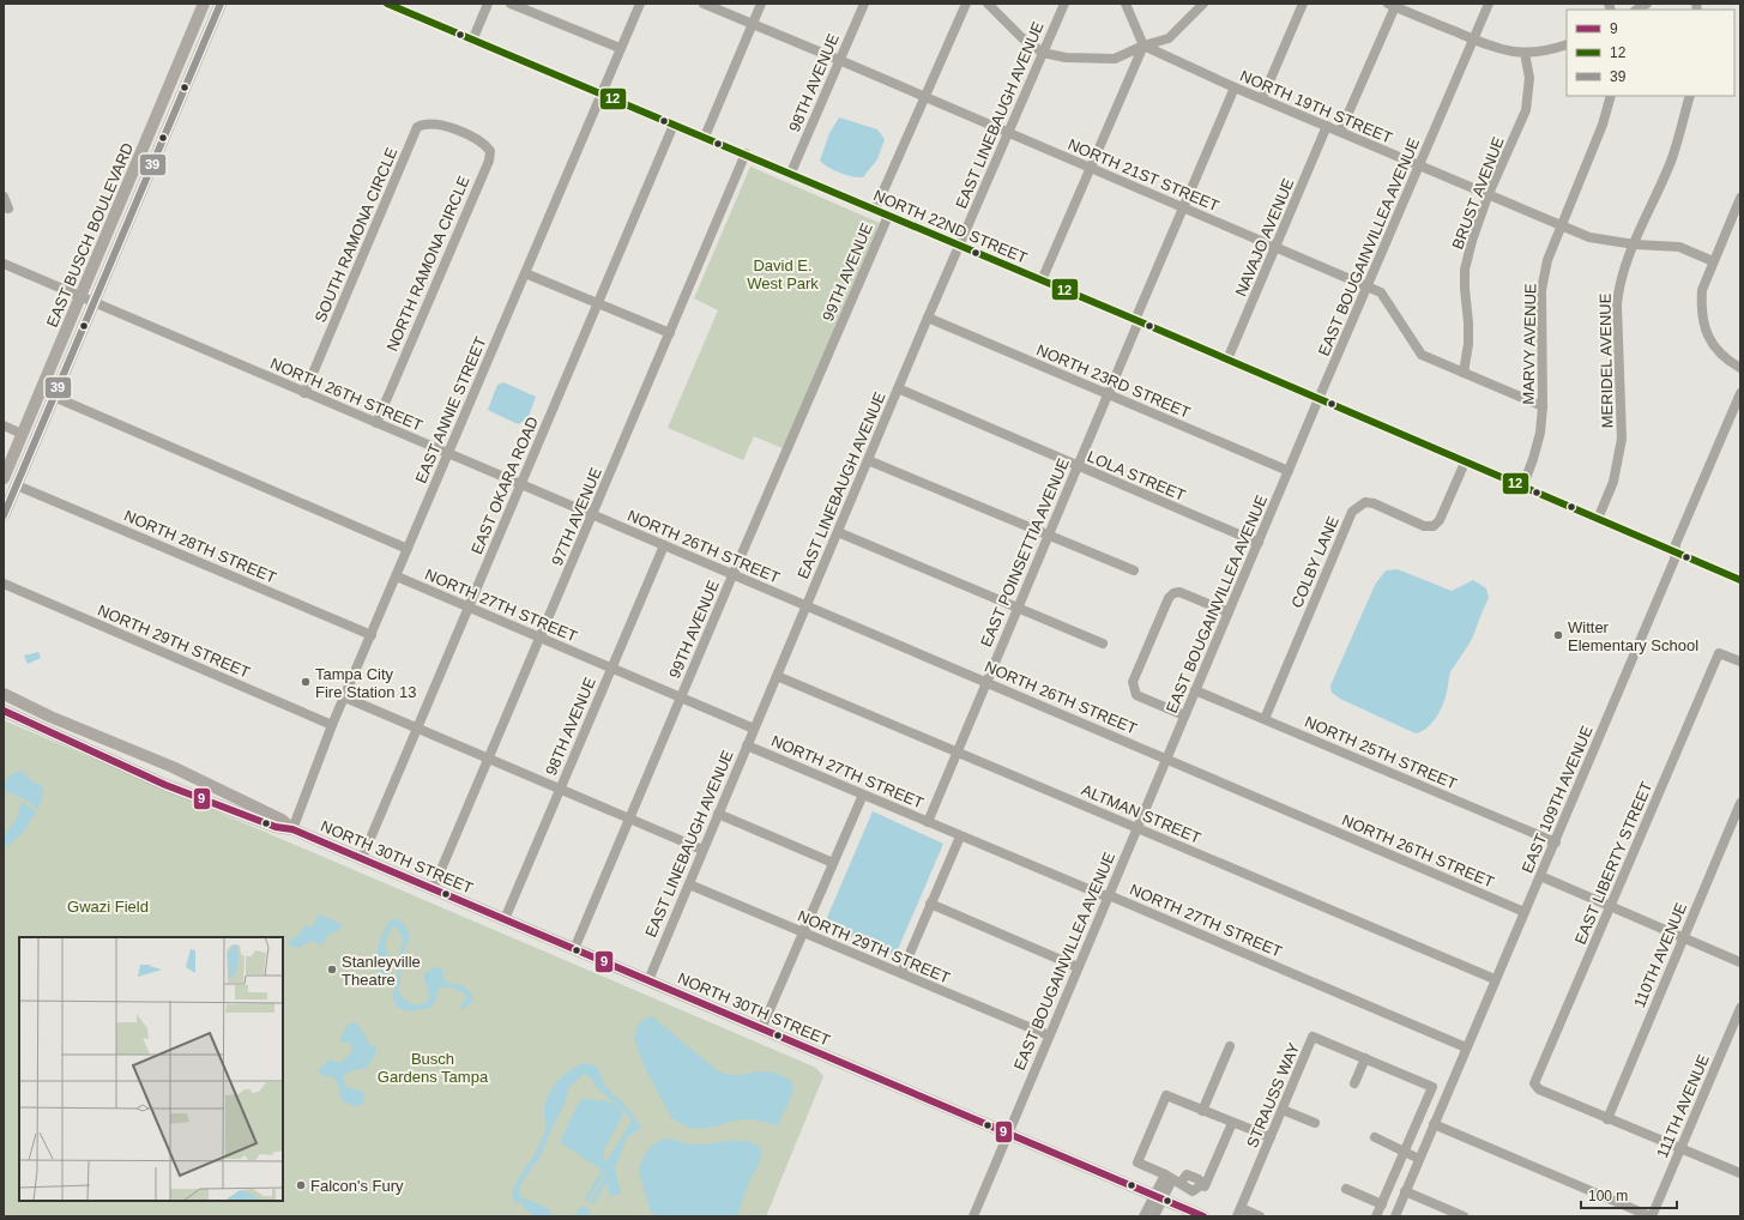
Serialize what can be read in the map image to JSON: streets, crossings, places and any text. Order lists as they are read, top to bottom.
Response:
{
  "streets": {
    "main road": ["EAST BUSCH BOULEVARD", "NORTH 30TH STREET"],
    "street": [
      "98TH AVENUE",
      "NORTH 19TH STREET",
      "EAST LINEBAUGH AVENUE",
      "NORTH 21ST STREET",
      "BRUST AVENUE",
      "NORTH 22ND STREET",
      "SOUTH RAMONA CIRCLE",
      "NAVAJO AVENUE",
      "EAST BOUGAINVILLEA AVENUE",
      "NORTH RAMONA CIRCLE",
      "99TH AVENUE",
      "MARVY AVENUE",
      "MERIDEL AVENUE",
      "NORTH 23RD STREET",
      "NORTH 26TH STREET",
      "EAST ANNIE STREET",
      "LOLA STREET",
      "EAST OKARA ROAD",
      "97TH AVENUE",
      "NORTH 28TH STREET",
      "EAST POINSETTIA AVENUE",
      "COLBY LANE",
      "NORTH 27TH STREET",
      "NORTH 29TH STREET",
      "NORTH 25TH STREET",
      "EAST 109TH AVENUE",
      "ALTMAN STREET",
      "EAST LIBERTY STREET",
      "110TH AVENUE",
      "STRAUSS WAY",
      "111TH AVENUE"
    ]
  },
  "crossings": [
    ["98TH AVENUE", "NORTH 21ST STREET"],
    ["98TH AVENUE", "NORTH 22ND STREET"],
    ["98TH AVENUE", "NORTH 26TH STREET"],
    ["98TH AVENUE", "NORTH 27TH STREET"],
    ["98TH AVENUE", "NORTH 30TH STREET"],
    ["NORTH 19TH STREET", "BRUST AVENUE"],
    ["NORTH 19TH STREET", "NAVAJO AVENUE"],
    ["NORTH 19TH STREET", "EAST BOUGAINVILLEA AVENUE"],
    ["NORTH 19TH STREET", "MARVY AVENUE"],
    ["NORTH 19TH STREET", "MERIDEL AVENUE"],
    ["NORTH 19TH STREET", "EAST POINSETTIA AVENUE"],
    ["EAST LINEBAUGH AVENUE", "NORTH 21ST STREET"],
    ["EAST LINEBAUGH AVENUE", "NORTH 22ND STREET"],
    ["EAST LINEBAUGH AVENUE", "NORTH 23RD STREET"],
    ["EAST LINEBAUGH AVENUE", "NORTH 26TH STREET"],
    ["EAST LINEBAUGH AVENUE", "LOLA STREET"],
    ["EAST LINEBAUGH AVENUE", "NORTH 27TH STREET"],
    ["EAST LINEBAUGH AVENUE", "NORTH 29TH STREET"],
    ["EAST LINEBAUGH AVENUE", "ALTMAN STREET"],
    ["EAST LINEBAUGH AVENUE", "NORTH 30TH STREET"],
    ["NORTH 21ST STREET", "BRUST AVENUE"],
    ["NORTH 21ST STREET", "NAVAJO AVENUE"],
    ["NORTH 21ST STREET", "EAST BOUGAINVILLEA AVENUE"],
    ["NORTH 21ST STREET", "99TH AVENUE"],
    ["NORTH 21ST STREET", "MARVY AVENUE"],
    ["NORTH 21ST STREET", "EAST POINSETTIA AVENUE"],
    ["NORTH 22ND STREET", "NAVAJO AVENUE"],
    ["NORTH 22ND STREET", "EAST BOUGAINVILLEA AVENUE"],
    ["NORTH 22ND STREET", "99TH AVENUE"],
    ["NORTH 22ND STREET", "MARVY AVENUE"],
    ["NORTH 22ND STREET", "MERIDEL AVENUE"],
    ["NORTH 22ND STREET", "EAST ANNIE STREET"],
    ["NORTH 22ND STREET", "EAST OKARA ROAD"],
    ["NORTH 22ND STREET", "97TH AVENUE"],
    ["NORTH 22ND STREET", "EAST POINSETTIA AVENUE"],
    ["NORTH 22ND STREET", "COLBY LANE"],
    ["NORTH 22ND STREET", "EAST 109TH AVENUE"],
    ["EAST BUSCH BOULEVARD", "NORTH 26TH STREET"],
    ["EAST BUSCH BOULEVARD", "NORTH 28TH STREET"],
    ["SOUTH RAMONA CIRCLE", "NORTH RAMONA CIRCLE"],
    ["SOUTH RAMONA CIRCLE", "NORTH 26TH STREET"],
    ["EAST BOUGAINVILLEA AVENUE", "NORTH 23RD STREET"],
    ["EAST BOUGAINVILLEA AVENUE", "NORTH 26TH STREET"],
    ["EAST BOUGAINVILLEA AVENUE", "LOLA STREET"],
    ["EAST BOUGAINVILLEA AVENUE", "NORTH 27TH STREET"],
    ["EAST BOUGAINVILLEA AVENUE", "NORTH 29TH STREET"],
    ["EAST BOUGAINVILLEA AVENUE", "NORTH 25TH STREET"],
    ["EAST BOUGAINVILLEA AVENUE", "ALTMAN STREET"],
    ["EAST BOUGAINVILLEA AVENUE", "NORTH 30TH STREET"],
    ["NORTH RAMONA CIRCLE", "NORTH 26TH STREET"],
    ["99TH AVENUE", "NORTH 26TH STREET"],
    ["99TH AVENUE", "NORTH 27TH STREET"],
    ["99TH AVENUE", "NORTH 30TH STREET"],
    ["NORTH 23RD STREET", "EAST POINSETTIA AVENUE"],
    ["NORTH 26TH STREET", "EAST ANNIE STREET"],
    ["NORTH 26TH STREET", "EAST OKARA ROAD"],
    ["NORTH 26TH STREET", "97TH AVENUE"],
    ["NORTH 26TH STREET", "EAST POINSETTIA AVENUE"],
    ["NORTH 26TH STREET", "EAST 109TH AVENUE"],
    ["EAST ANNIE STREET", "NORTH 28TH STREET"],
    ["EAST ANNIE STREET", "NORTH 27TH STREET"],
    ["EAST ANNIE STREET", "NORTH 29TH STREET"],
    ["EAST ANNIE STREET", "NORTH 30TH STREET"],
    ["LOLA STREET", "EAST POINSETTIA AVENUE"],
    ["EAST OKARA ROAD", "NORTH 27TH STREET"],
    ["EAST OKARA ROAD", "NORTH 30TH STREET"],
    ["97TH AVENUE", "NORTH 27TH STREET"],
    ["97TH AVENUE", "NORTH 30TH STREET"],
    ["EAST POINSETTIA AVENUE", "NORTH 27TH STREET"],
    ["EAST POINSETTIA AVENUE", "ALTMAN STREET"],
    ["COLBY LANE", "NORTH 25TH STREET"],
    ["NORTH 27TH STREET", "EAST 109TH AVENUE"],
    ["NORTH 25TH STREET", "EAST 109TH AVENUE"],
    ["EAST 109TH AVENUE", "ALTMAN STREET"],
    ["EAST LIBERTY STREET", "110TH AVENUE"]
  ],
  "parks": ["David E. West Park", "Gwazi Field", "Busch Gardens Tampa"],
  "places": [
    "Witter Elementary School",
    "Tampa City Fire Station 13",
    "Stanleyville Theatre",
    "Falcon's Fury"
  ],
  "lines": ["transit line 12", "transit line 39", "transit line 9"],
  "legend": ["9", "12", "39"],
  "scale_bar": "100 m"
}
